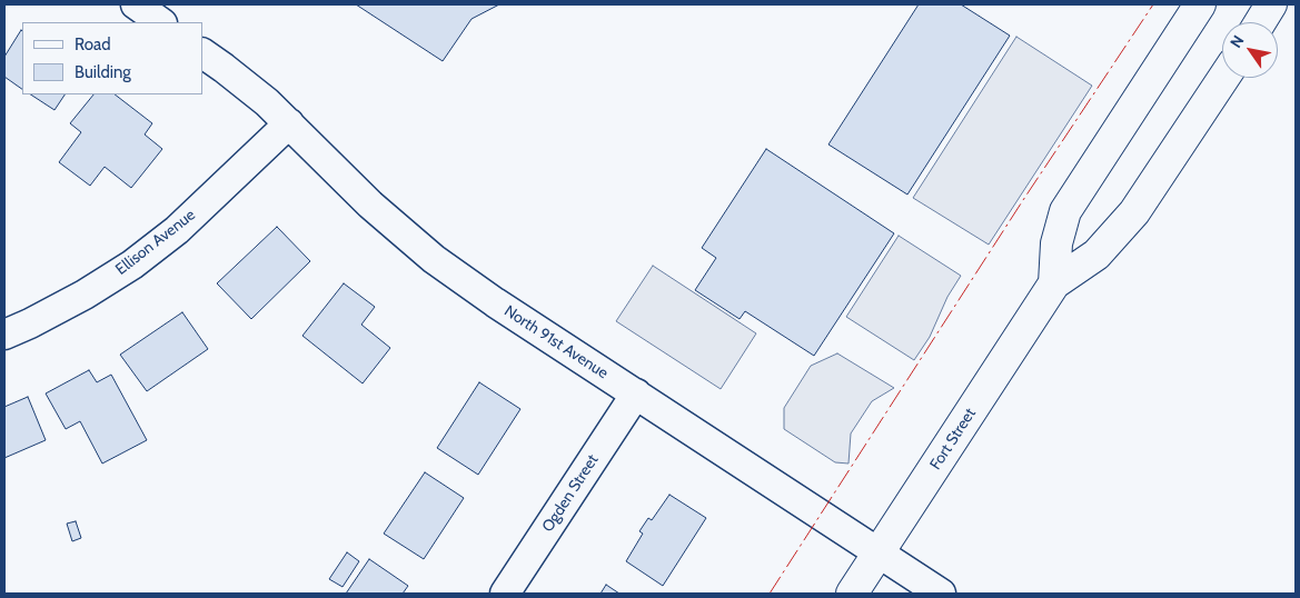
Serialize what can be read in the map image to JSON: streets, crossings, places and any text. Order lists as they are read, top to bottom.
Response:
{
  "streets": {
    "main road": ["Fort Street"],
    "street": ["Ellison Avenue", "North 91st Avenue", "Ogden Street"]
  },
  "crossings": [
    ["Ellison Avenue", "North 91st Avenue"],
    ["North 91st Avenue", "Fort Street"],
    ["North 91st Avenue", "Ogden Street"]
  ],
  "legend": ["Road", "Building"],
  "north": "top left"
}
